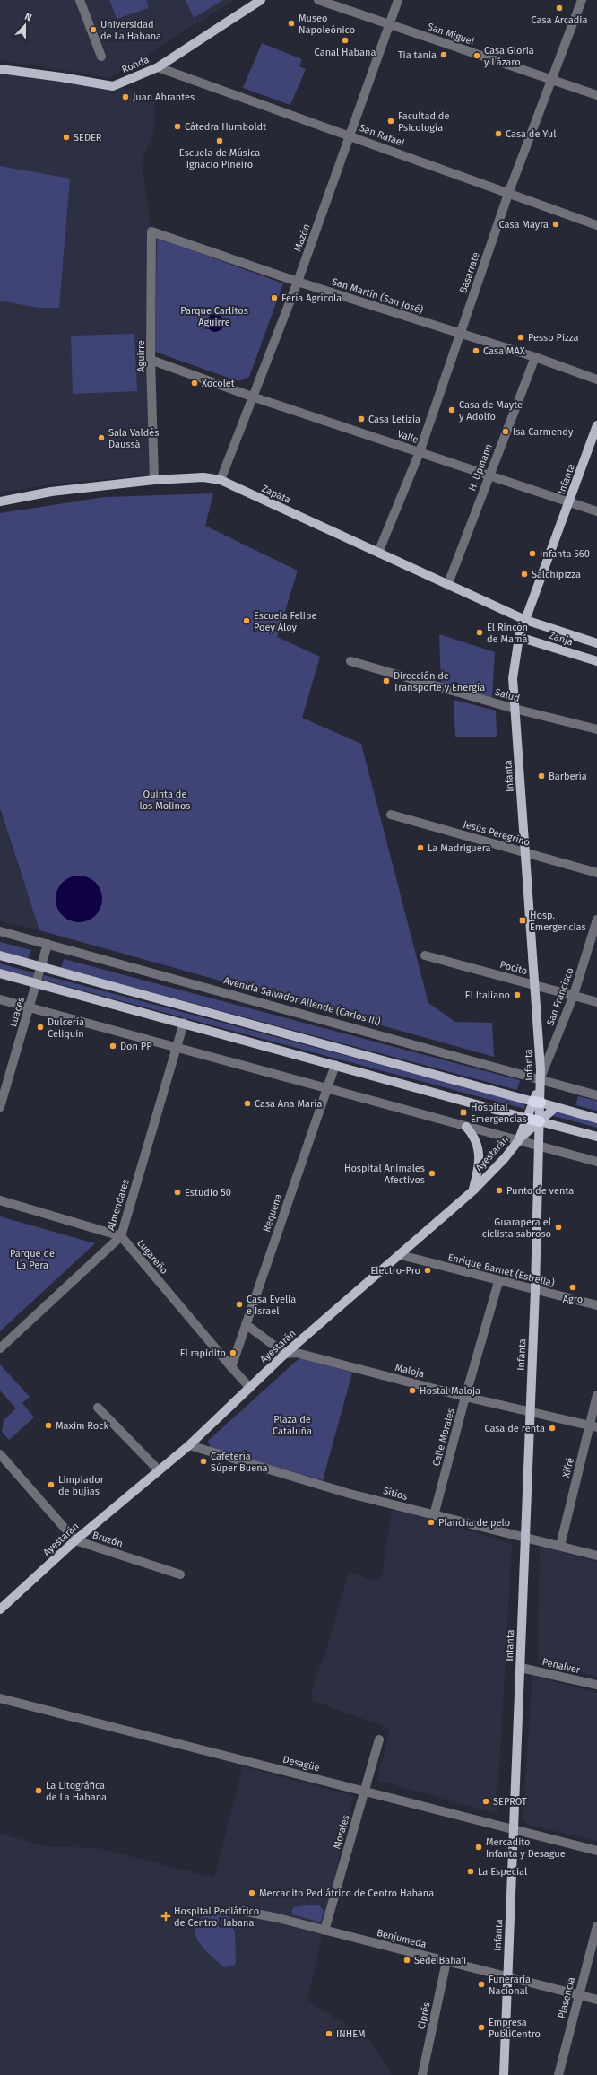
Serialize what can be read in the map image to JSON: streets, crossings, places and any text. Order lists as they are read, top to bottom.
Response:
{
  "streets": {
    "main road": [
      "Ronda",
      "Infanta",
      "Zapata",
      "Zanja",
      "Ayestarán"
    ],
    "street": [
      "San Miguel",
      "San Rafael",
      "Mazón",
      "Basarrate",
      "San Martín (San José)",
      "Aguirre",
      "Valle",
      "H. Upmann",
      "Salud",
      "Jesús Peregrino",
      "Pocito",
      "San Francisco",
      "Avenida Salvador Allende (Carlos III)",
      "Luaces",
      "Almendares",
      "Requena",
      "Lugareño",
      "Enrique Barnet (Estrella)",
      "Maloja",
      "Calle Morales",
      "Xifré",
      "Sitios",
      "Bruzón",
      "Peñalver",
      "Desagüe",
      "Morales",
      "Benjumeda",
      "Plasencia",
      "Ciprés"
    ]
  },
  "crossings": [
    ["San Miguel", "Mazón"],
    ["San Miguel", "Basarrate"],
    ["Ronda", "San Rafael"],
    ["San Rafael", "Mazón"],
    ["San Rafael", "Basarrate"],
    ["Mazón", "San Martín (San José)"],
    ["Mazón", "Valle"],
    ["Mazón", "Zapata"],
    ["Basarrate", "San Martín (San José)"],
    ["Basarrate", "Valle"],
    ["Basarrate", "Zapata"],
    ["San Martín (San José)", "Aguirre"],
    ["San Martín (San José)", "H. Upmann"],
    ["Aguirre", "Valle"],
    ["Aguirre", "Zapata"],
    ["Valle", "H. Upmann"],
    ["Valle", "Infanta"],
    ["H. Upmann", "Zapata"],
    ["Infanta", "Zapata"],
    ["Infanta", "Zanja"],
    ["Infanta", "Salud"],
    ["Infanta", "Jesús Peregrino"],
    ["Infanta", "Pocito"],
    ["Infanta", "San Francisco"],
    ["Infanta", "Avenida Salvador Allende (Carlos III)"],
    ["Infanta", "Ayestarán"],
    ["Infanta", "Enrique Barnet (Estrella)"],
    ["Infanta", "Maloja"],
    ["Infanta", "Sitios"],
    ["Infanta", "Peñalver"],
    ["Infanta", "Desagüe"],
    ["Infanta", "Benjumeda"],
    ["Zapata", "Zanja"],
    ["Pocito", "San Francisco"],
    ["San Francisco", "Avenida Salvador Allende (Carlos III)"],
    ["Avenida Salvador Allende (Carlos III)", "Luaces"],
    ["Ayestarán", "Lugareño"],
    ["Ayestarán", "Enrique Barnet (Estrella)"],
    ["Ayestarán", "Maloja"],
    ["Ayestarán", "Sitios"],
    ["Ayestarán", "Bruzón"],
    ["Almendares", "Lugareño"],
    ["Requena", "Lugareño"],
    ["Enrique Barnet (Estrella)", "Calle Morales"],
    ["Maloja", "Calle Morales"],
    ["Maloja", "Xifré"],
    ["Calle Morales", "Sitios"],
    ["Xifré", "Sitios"],
    ["Desagüe", "Morales"],
    ["Morales", "Benjumeda"],
    ["Benjumeda", "Plasencia"],
    ["Benjumeda", "Ciprés"]
  ],
  "parks": [
    "Parque Carlitos Aguirre",
    "Quinta de los Molinos",
    "Parque de La Pera",
    "Plaza de Cataluña"
  ],
  "places": {
    "other": [
      "Casa Arcadia",
      "Museo Napoleónico",
      "Universidad de La Habana",
      "Canal Habana",
      "Tia tania",
      "Casa Gloria y Lázaro",
      "Juan Abrantes",
      "Facultad de Psicología",
      "Cátedra Humboldt",
      "Casa de Yul",
      "SEDER",
      "Escuela de Música Ignacio Piñeiro",
      "Casa Mayra",
      "Fería Agrícola",
      "Pesso Pizza",
      "Casa MAX",
      "Xocolet",
      "Casa de Mayte y Adolfo",
      "Casa Letizia",
      "Isa Carmendy",
      "Sala Valdés Daussá",
      "Infanta 560",
      "Salchipizza",
      "Escuela Felipe Poey Aloy",
      "El Rincón de Mamá",
      "Dirección de Transporte y Energía",
      "Barbería",
      "La Madriguera",
      "El Italiano",
      "Dulcería Celiquin",
      "Don PP",
      "Casa Ana María",
      "Hospital Animales Afectivos",
      "Punto de venta",
      "Estudio 50",
      "Guarapera el ciclista sabroso",
      "Electro-Pro",
      "Agro",
      "Casa Evelia e Israel",
      "El rapidito",
      "Hostal Maloja",
      "Maxim Rock",
      "Casa de renta",
      "Cafetería Súper Buena",
      "Limpiador de bujías",
      "Plancha de pelo",
      "La Litográfica de La Habana",
      "SEPROT",
      "Mercadito Infanta y Desague",
      "La Especial",
      "Mercadito Pediátrico de Centro Habana",
      "Sede Baha’i",
      "Funeraria Nacional",
      "Empresa PubliCentro",
      "INHEM"
    ],
    "transit": ["Hosp. Emergencias", "Hospital Emergencias"],
    "health": ["Hospital Pediátrico de Centro Habana"]
  },
  "north": "top"
}
